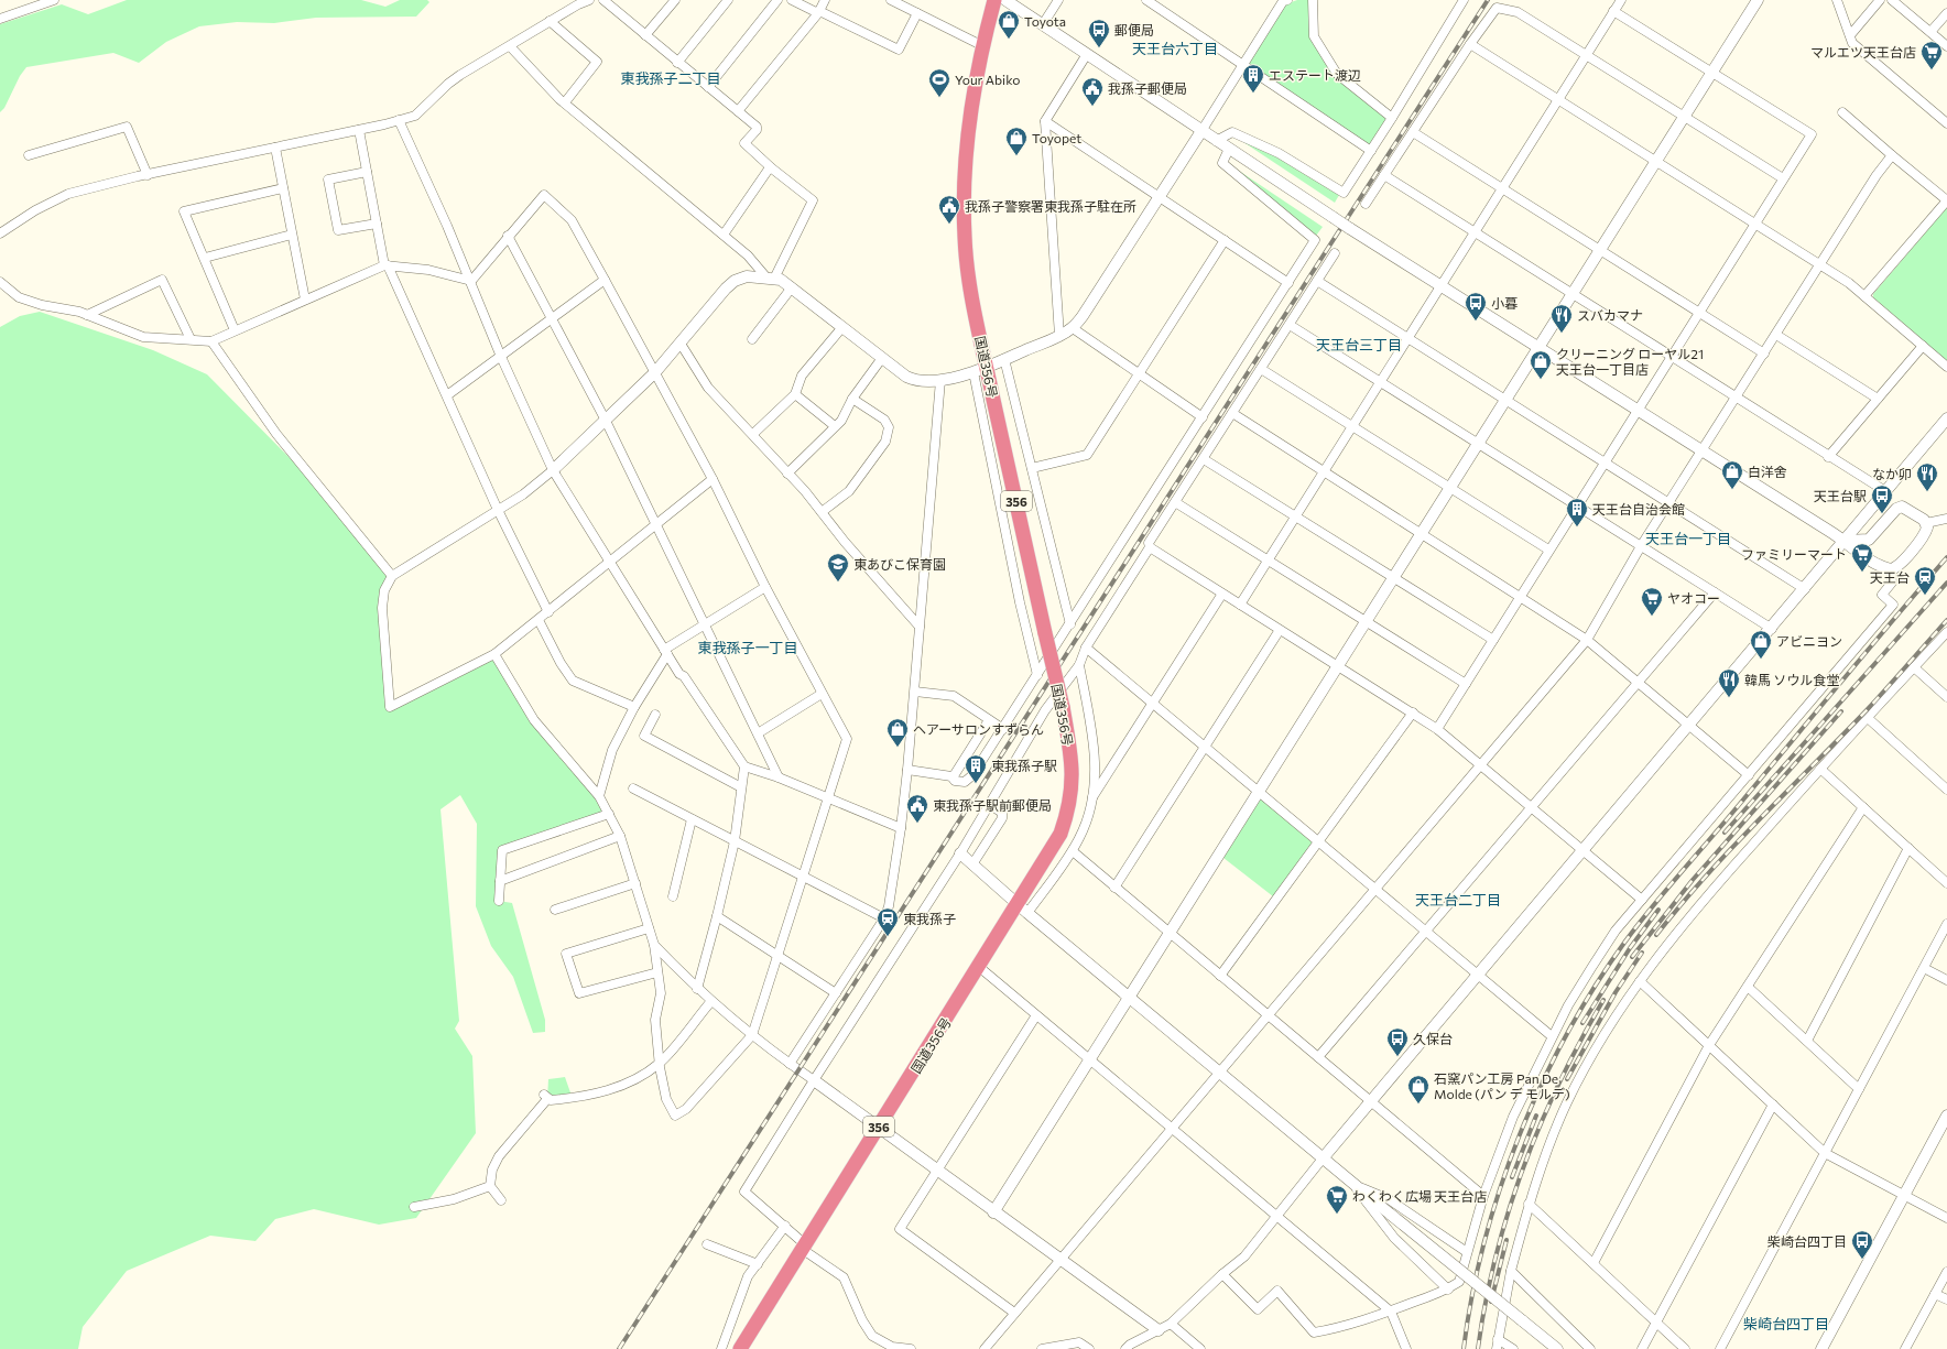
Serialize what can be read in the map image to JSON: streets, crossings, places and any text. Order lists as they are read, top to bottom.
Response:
{
  "streets": {
    "highway": ["国道356号", "356"]
  },
  "districts": [
    "天王台六丁目",
    "東我孫子二丁目",
    "天王台三丁目",
    "天王台一丁目",
    "東我孫子一丁目",
    "天王台二丁目",
    "柴崎台四丁目"
  ],
  "places": {
    "shop": [
      "Toyota",
      "Toyopet",
      "クリーニング ローヤル21 天王台一丁目店",
      "白洋舍",
      "アビニヨン",
      "ヘアーサロンすずらん",
      "石窯パン工房 Pan De Molde (パン デ モルデ)"
    ],
    "bus stop": [
      "郵便局",
      "小暮",
      "天王台駅",
      "久保台",
      "柴崎台四丁目"
    ],
    "supermarket": [
      "マルエツ天王台店",
      "ファミリーマート",
      "ヤオコー",
      "わくわく広場 天王台店"
    ],
    "building": ["エステート渡辺", "天王台自治会館", "東我孫子駅"],
    "sports": ["Your Abiko"],
    "public building": ["我孫子郵便局", "我孫子警察署東我孫子駐在所", "東我孫子駅前郵便局"],
    "restaurant": ["スバカマナ", "なか卯", "韓馬 ソウル食堂"],
    "school or university": ["東あびこ保育園"],
    "station": ["天王台", "東我孫子"]
  }
}
